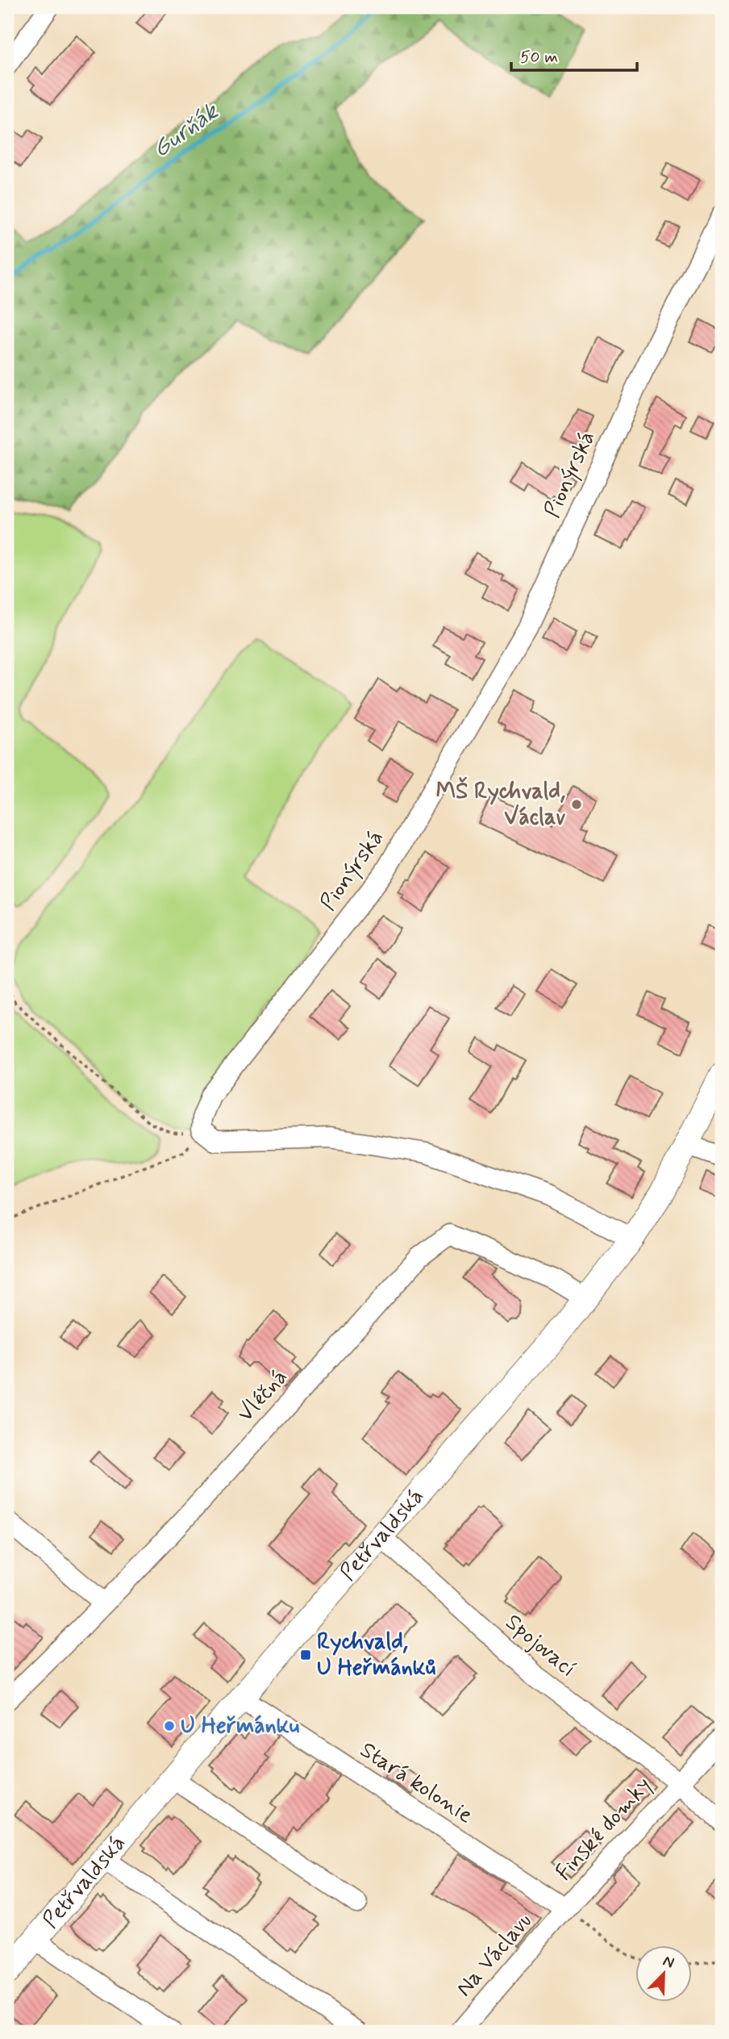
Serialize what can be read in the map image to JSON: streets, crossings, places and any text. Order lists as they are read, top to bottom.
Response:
{
  "streets": {
    "street": [
      "Pionýrská",
      "Vléčná",
      "Petřvaldská",
      "Spojovací",
      "Stará kolonie",
      "Finské domky",
      "Na Václavu"
    ]
  },
  "crossings": [
    ["Pionýrská", "Petřvaldská"],
    ["Vléčná", "Petřvaldská"],
    ["Petřvaldská", "Spojovací"],
    ["Petřvaldská", "Stará kolonie"],
    ["Spojovací", "Finské domky"],
    ["Stará kolonie", "Finské domky"],
    ["Stará kolonie", "Na Václavu"],
    ["Finské domky", "Na Václavu"]
  ],
  "water": ["Gurňák"],
  "places": {
    "other": ["MŠ Rychvald, Václav", "U Heřmánku"],
    "transit": ["Rychvald, U Heřmánků"]
  },
  "scale_bar": "50 m",
  "north": "top right"
}
